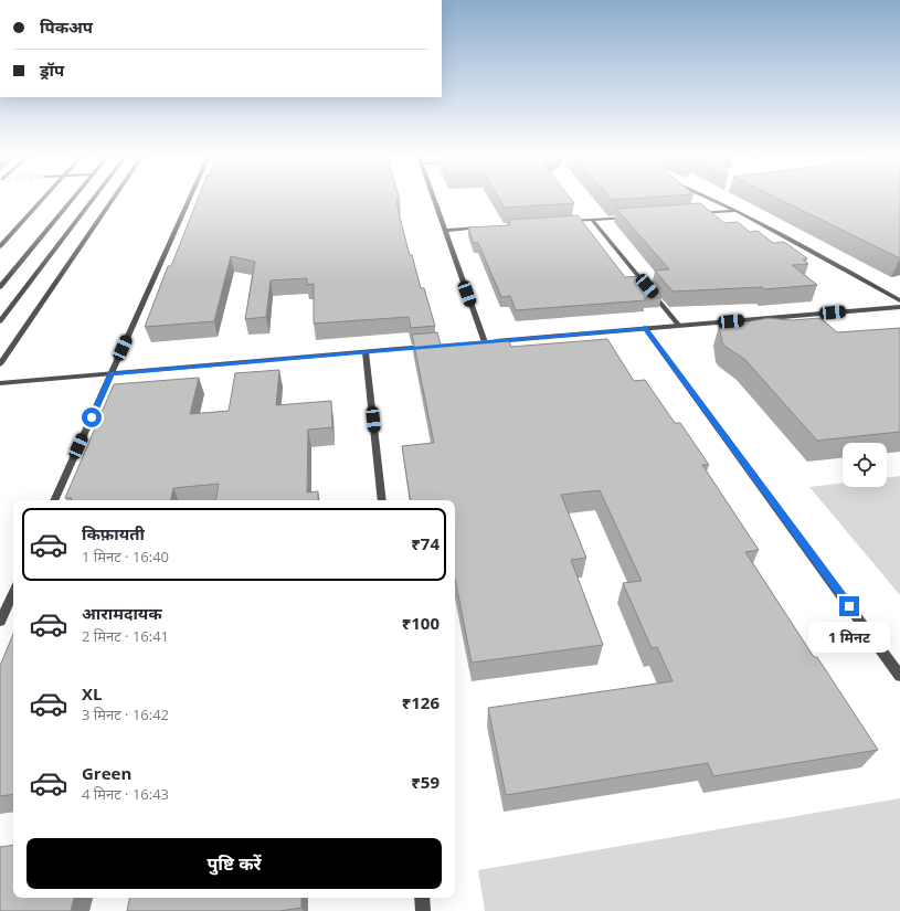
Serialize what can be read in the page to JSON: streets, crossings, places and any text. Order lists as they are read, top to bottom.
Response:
{
  "page": {
    "banner": ["पिकअप", "ड्रॉप"],
    "list": [
      {
        "name": "किफ़ायती",
        "note": "1 मिनट · 16:40",
        "value": "₹74"
      },
      {
        "name": "आरामदायक",
        "note": "2 मिनट · 16:41",
        "value": "₹100"
      },
      {
        "name": "XL",
        "note": "3 मिनट · 16:42",
        "value": "₹126"
      },
      {
        "name": "Green",
        "note": "4 मिनट · 16:43",
        "value": "₹59"
      }
    ],
    "bubble": "1 मिनट",
    "buttons": "पुष्टि करें"
  }
}
